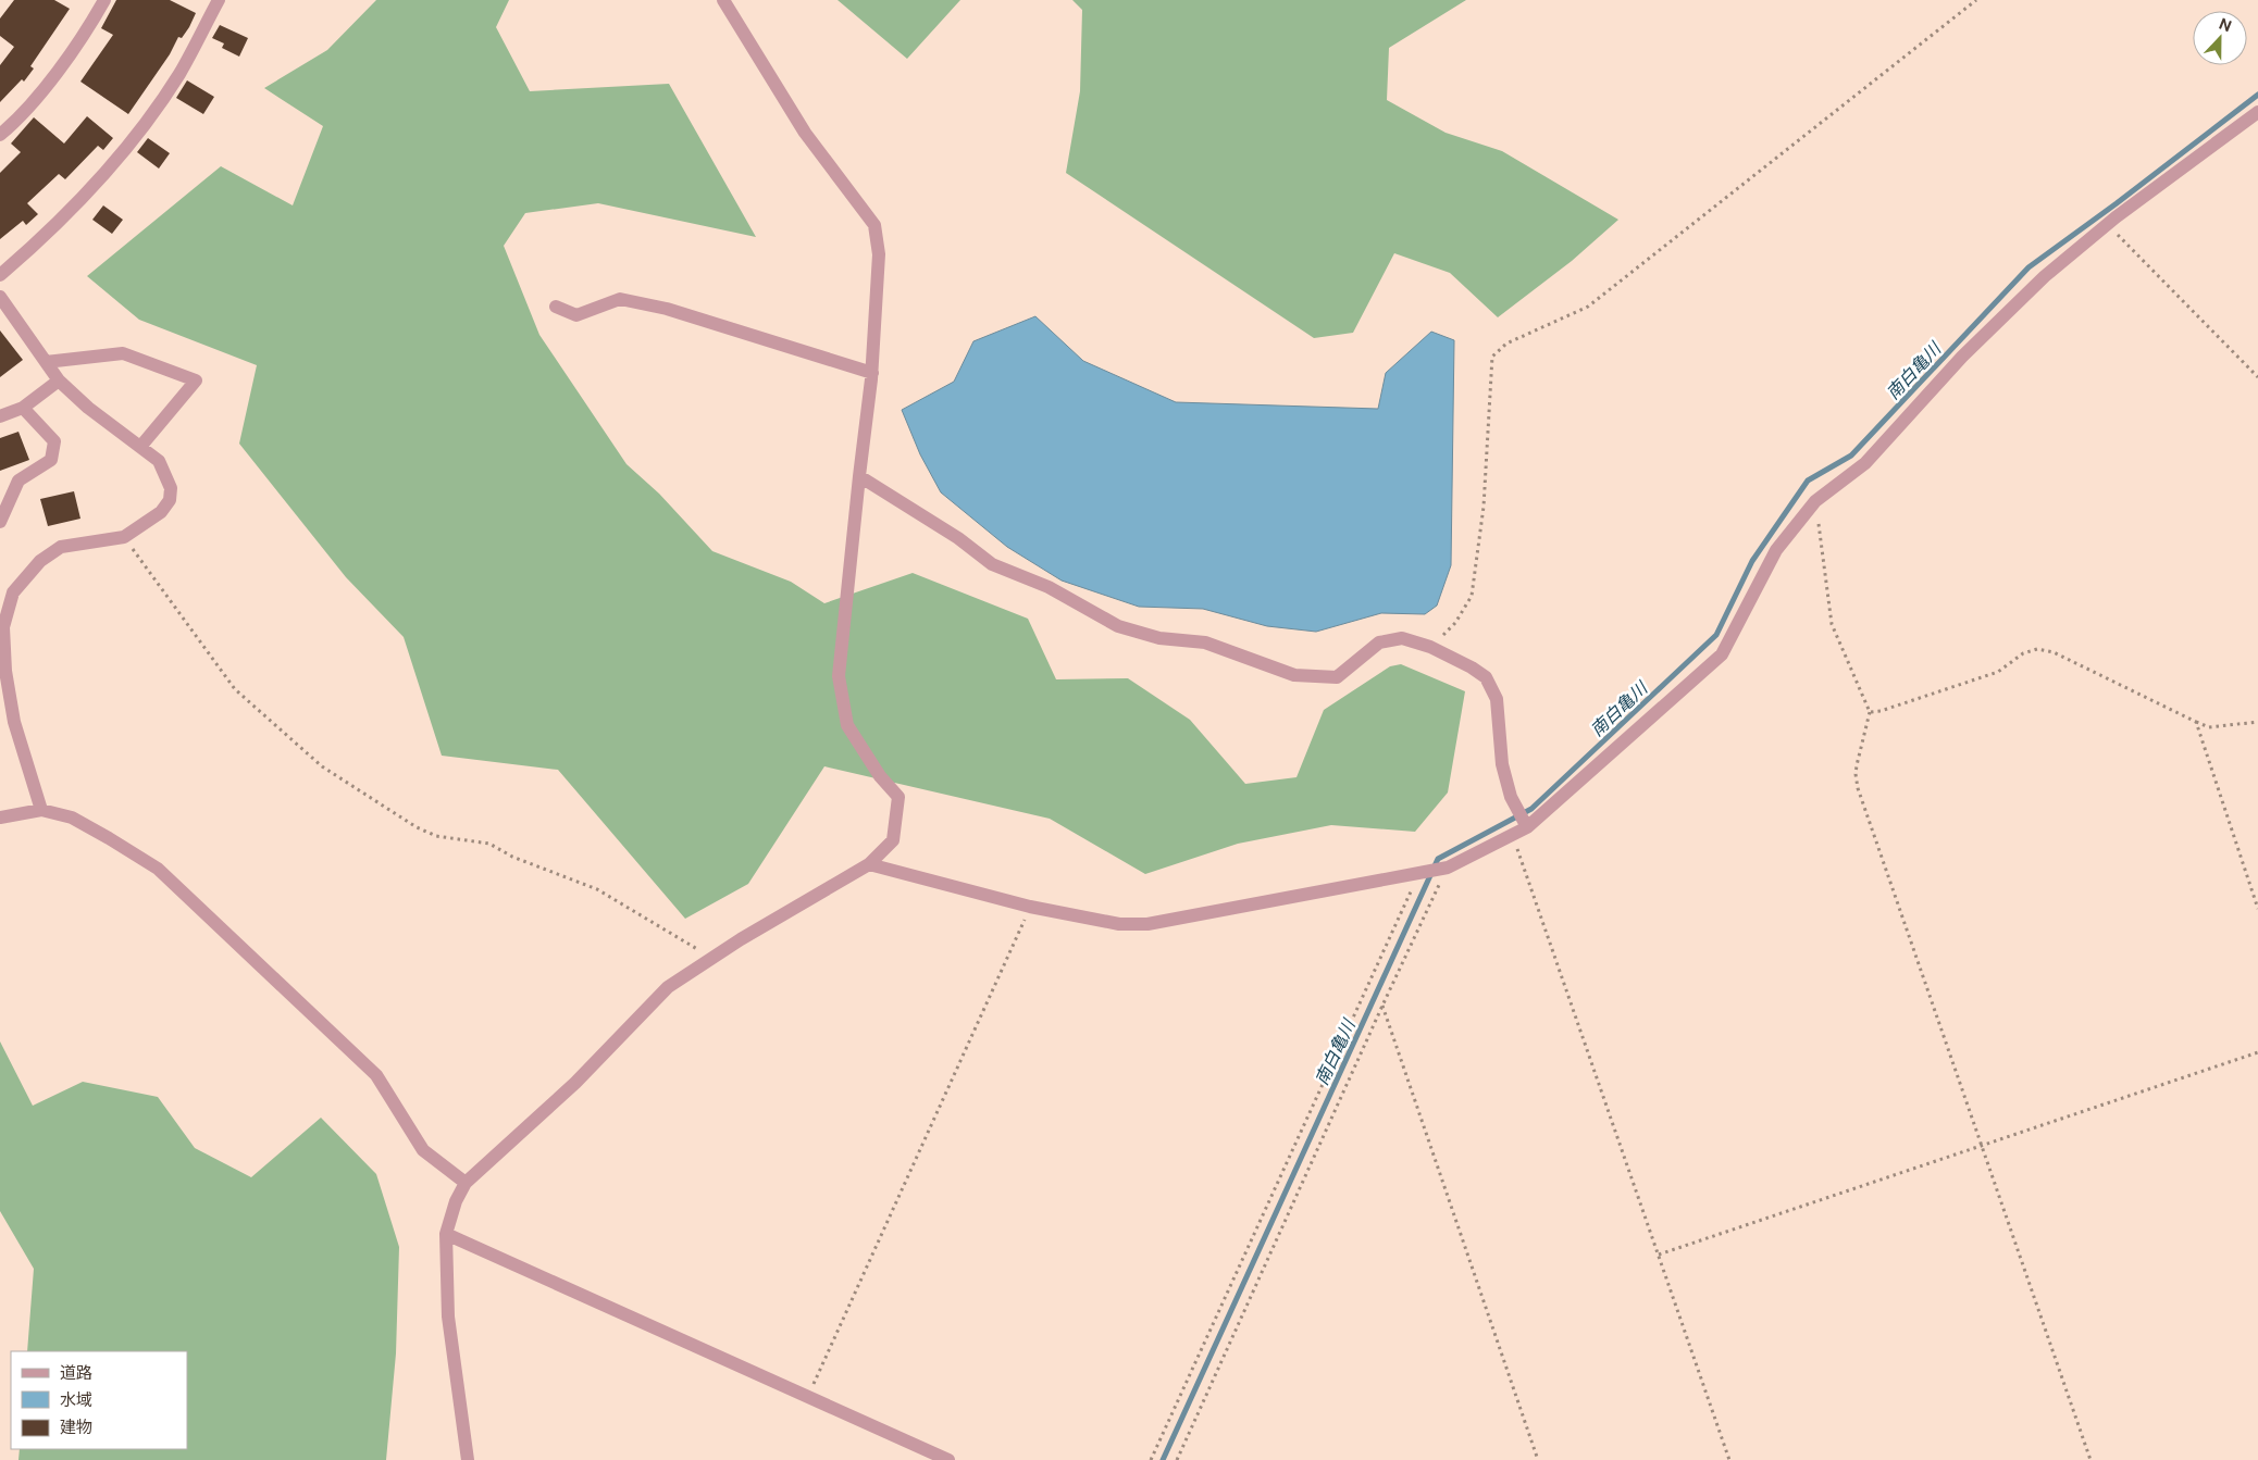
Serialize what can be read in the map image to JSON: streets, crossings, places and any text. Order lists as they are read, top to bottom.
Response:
{
  "water": ["南白亀川"],
  "legend": ["道路", "水域", "建物"],
  "north": "top"
}
